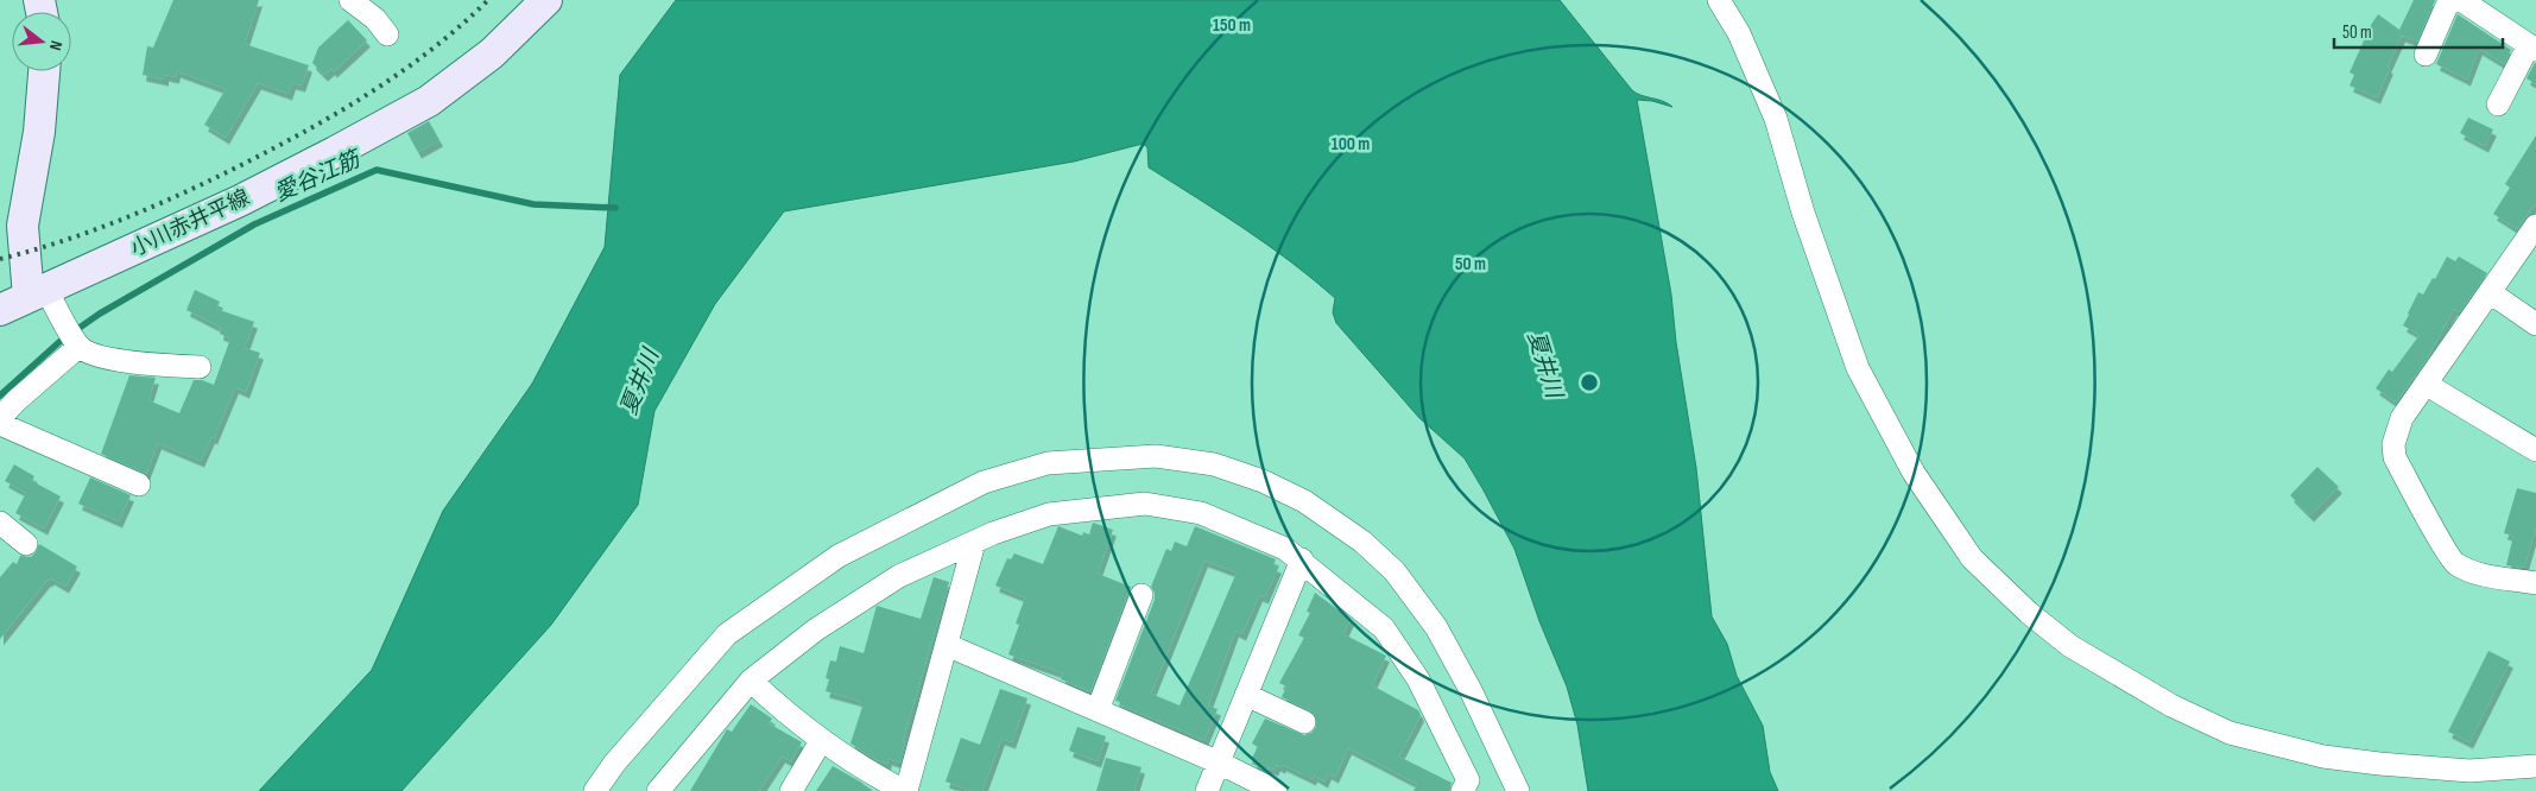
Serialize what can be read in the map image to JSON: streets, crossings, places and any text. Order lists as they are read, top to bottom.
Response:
{
  "streets": {
    "main road": ["小川赤井平線"]
  },
  "water": ["愛谷江筋", "夏井川"],
  "scale_bar": "50 m",
  "north": "right",
  "rings": ["150 m", "100 m", "50 m"]
}
